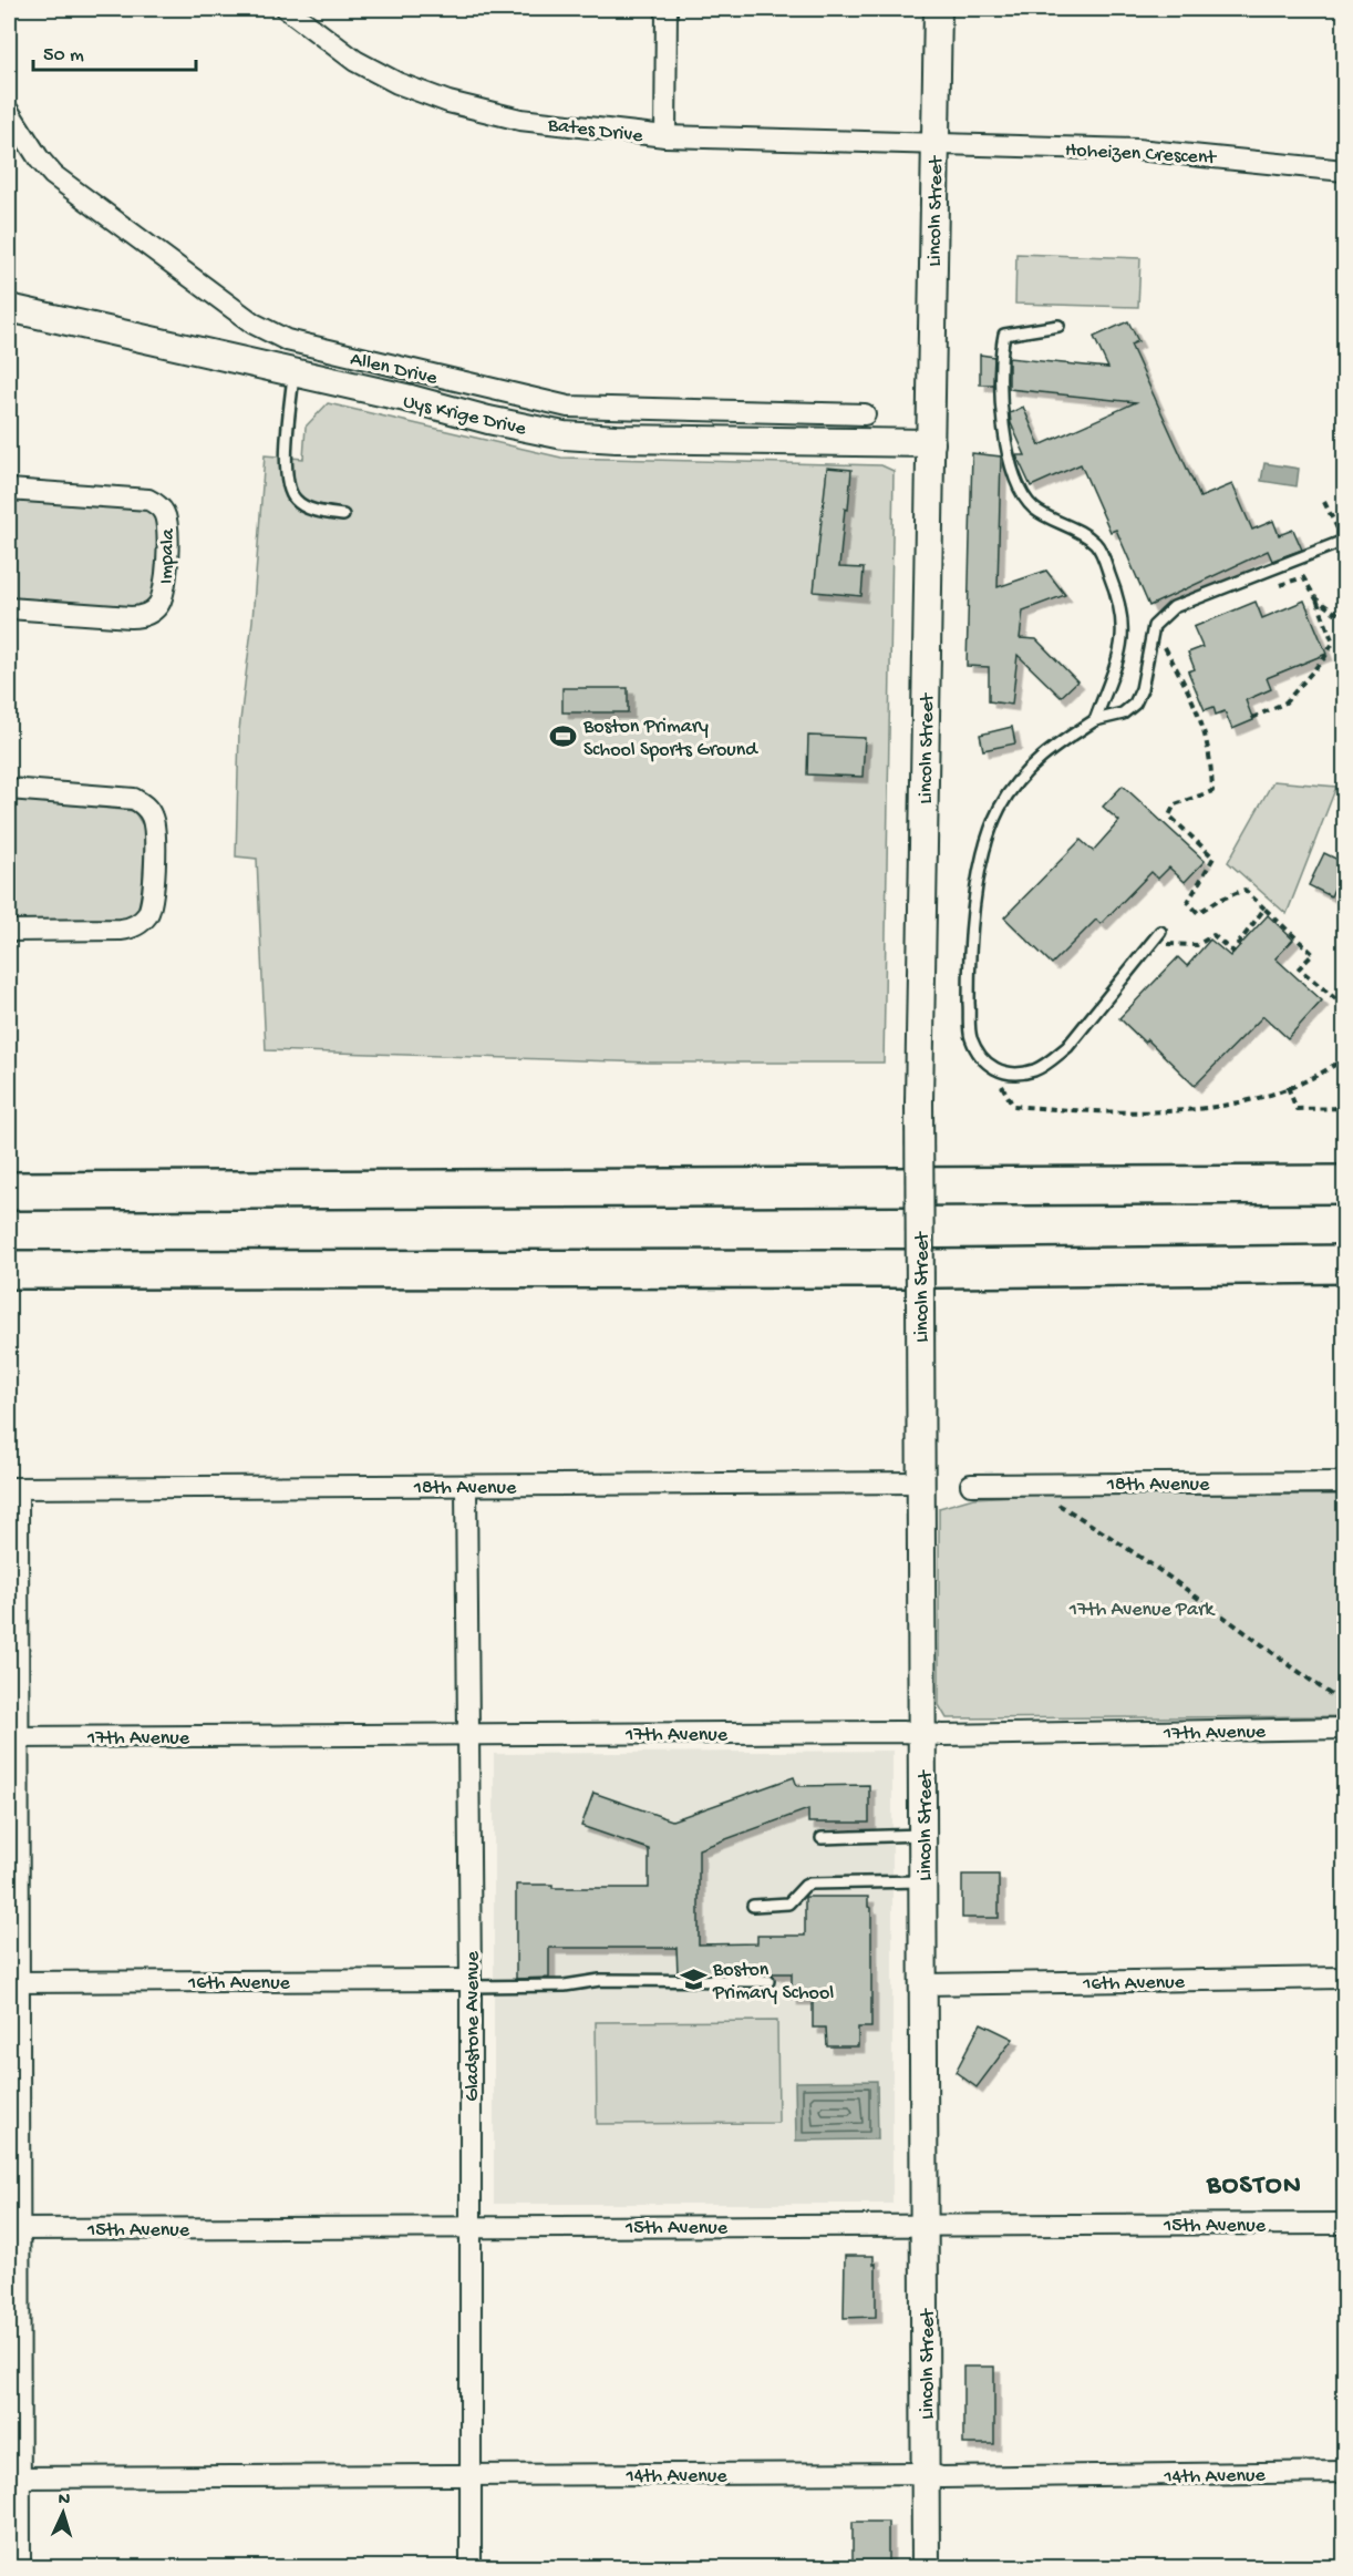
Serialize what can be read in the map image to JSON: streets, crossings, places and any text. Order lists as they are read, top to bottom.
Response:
{
  "streets": {
    "street": [
      "Bates Drive",
      "Hoheizen Crescent",
      "Lincoln Street",
      "Allen Drive",
      "Uys Krige Drive",
      "Impala",
      "18th Avenue",
      "17th Avenue",
      "16th Avenue",
      "Gladstone Avenue",
      "15th Avenue",
      "14th Avenue"
    ]
  },
  "crossings": [
    ["Bates Drive", "Hoheizen Crescent"],
    ["Bates Drive", "Lincoln Street"],
    ["Hoheizen Crescent", "Lincoln Street"],
    ["Lincoln Street", "Uys Krige Drive"],
    ["Lincoln Street", "18th Avenue"],
    ["Lincoln Street", "17th Avenue"],
    ["Lincoln Street", "16th Avenue"],
    ["Lincoln Street", "15th Avenue"],
    ["Lincoln Street", "14th Avenue"],
    ["18th Avenue", "Gladstone Avenue"],
    ["17th Avenue", "Gladstone Avenue"],
    ["16th Avenue", "Gladstone Avenue"],
    ["Gladstone Avenue", "15th Avenue"],
    ["Gladstone Avenue", "14th Avenue"]
  ],
  "districts": ["BOSTON"],
  "parks": ["17th Avenue Park"],
  "places": {
    "sports": ["Boston Primary School Sports Ground"],
    "school or university": ["Boston Primary School"]
  },
  "scale_bar": "50 m",
  "north": "top"
}
